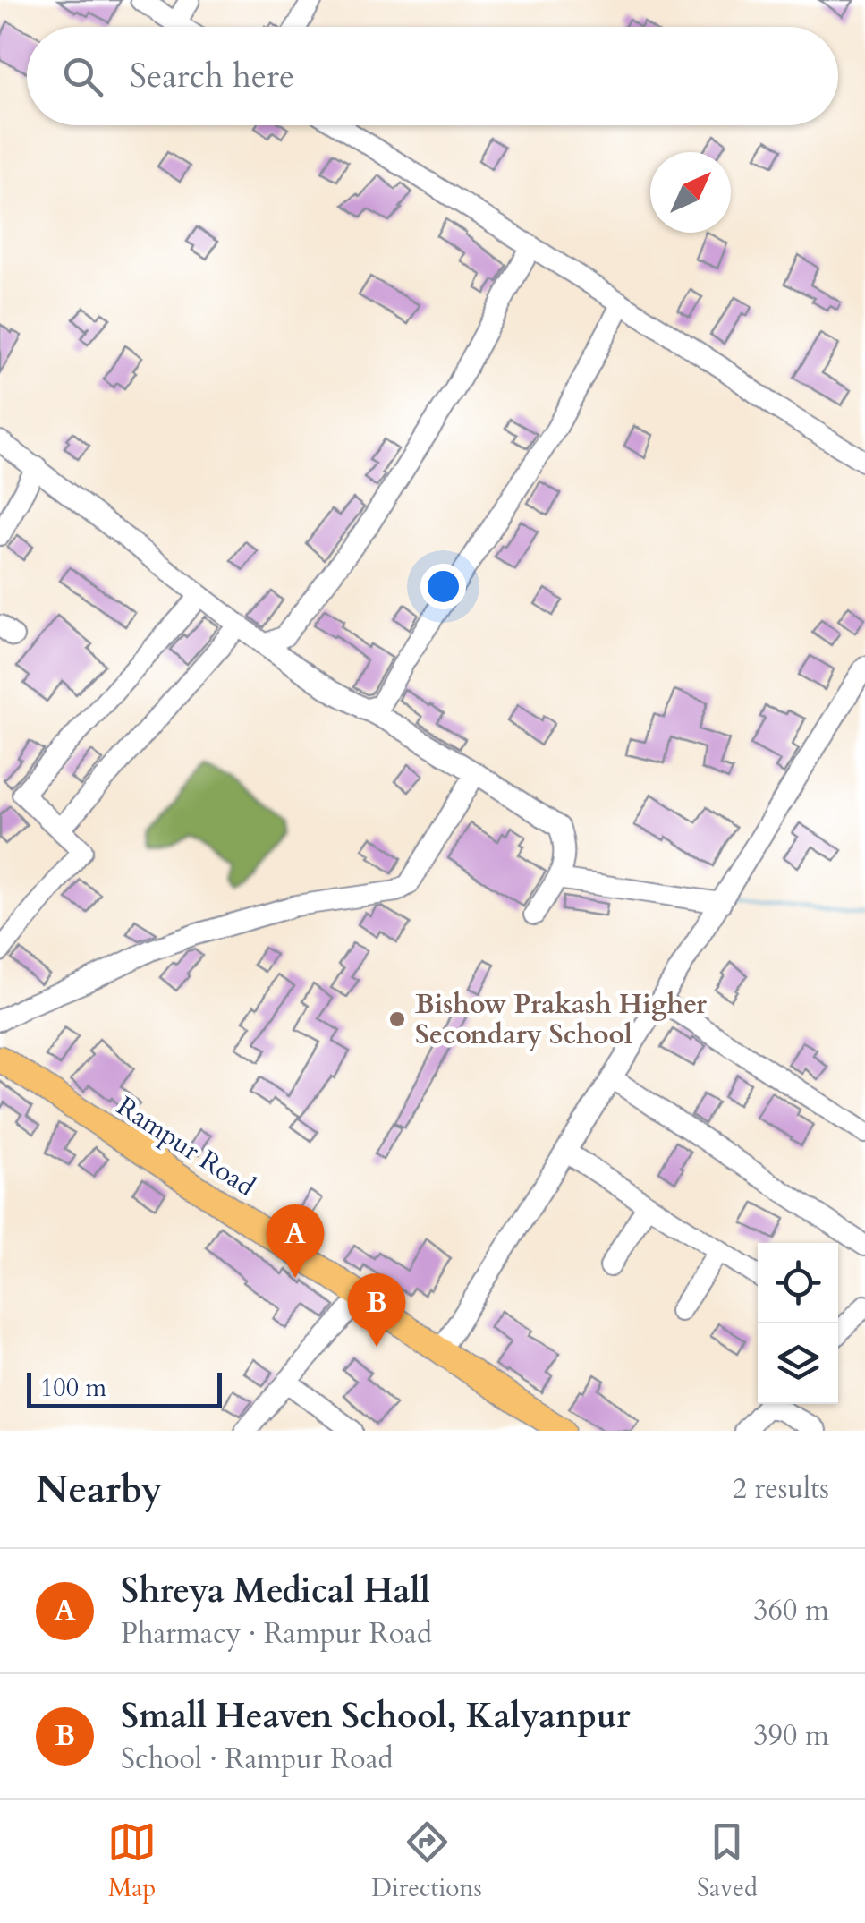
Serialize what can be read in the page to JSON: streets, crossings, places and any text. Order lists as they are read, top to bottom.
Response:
{
  "streets": {
    "main road": ["Rampur Road"]
  },
  "places": ["Bishow Prakash Higher Secondary School"],
  "scale_bar": "100 m",
  "north": "top right",
  "page": {
    "search": "Search here",
    "pins": ["A", "B"],
    "scale": "100 m",
    "heading": ["Nearby", "2 results"],
    "list": [
      {
        "mark": "A",
        "name": "Shreya Medical Hall",
        "note": "Pharmacy · Rampur Road",
        "value": "360 m"
      },
      {
        "mark": "B",
        "name": "Small Heaven School, Kalyanpur",
        "note": "School · Rampur Road",
        "value": "390 m"
      }
    ],
    "nav": ["Map", "Directions", "Saved"]
  }
}
